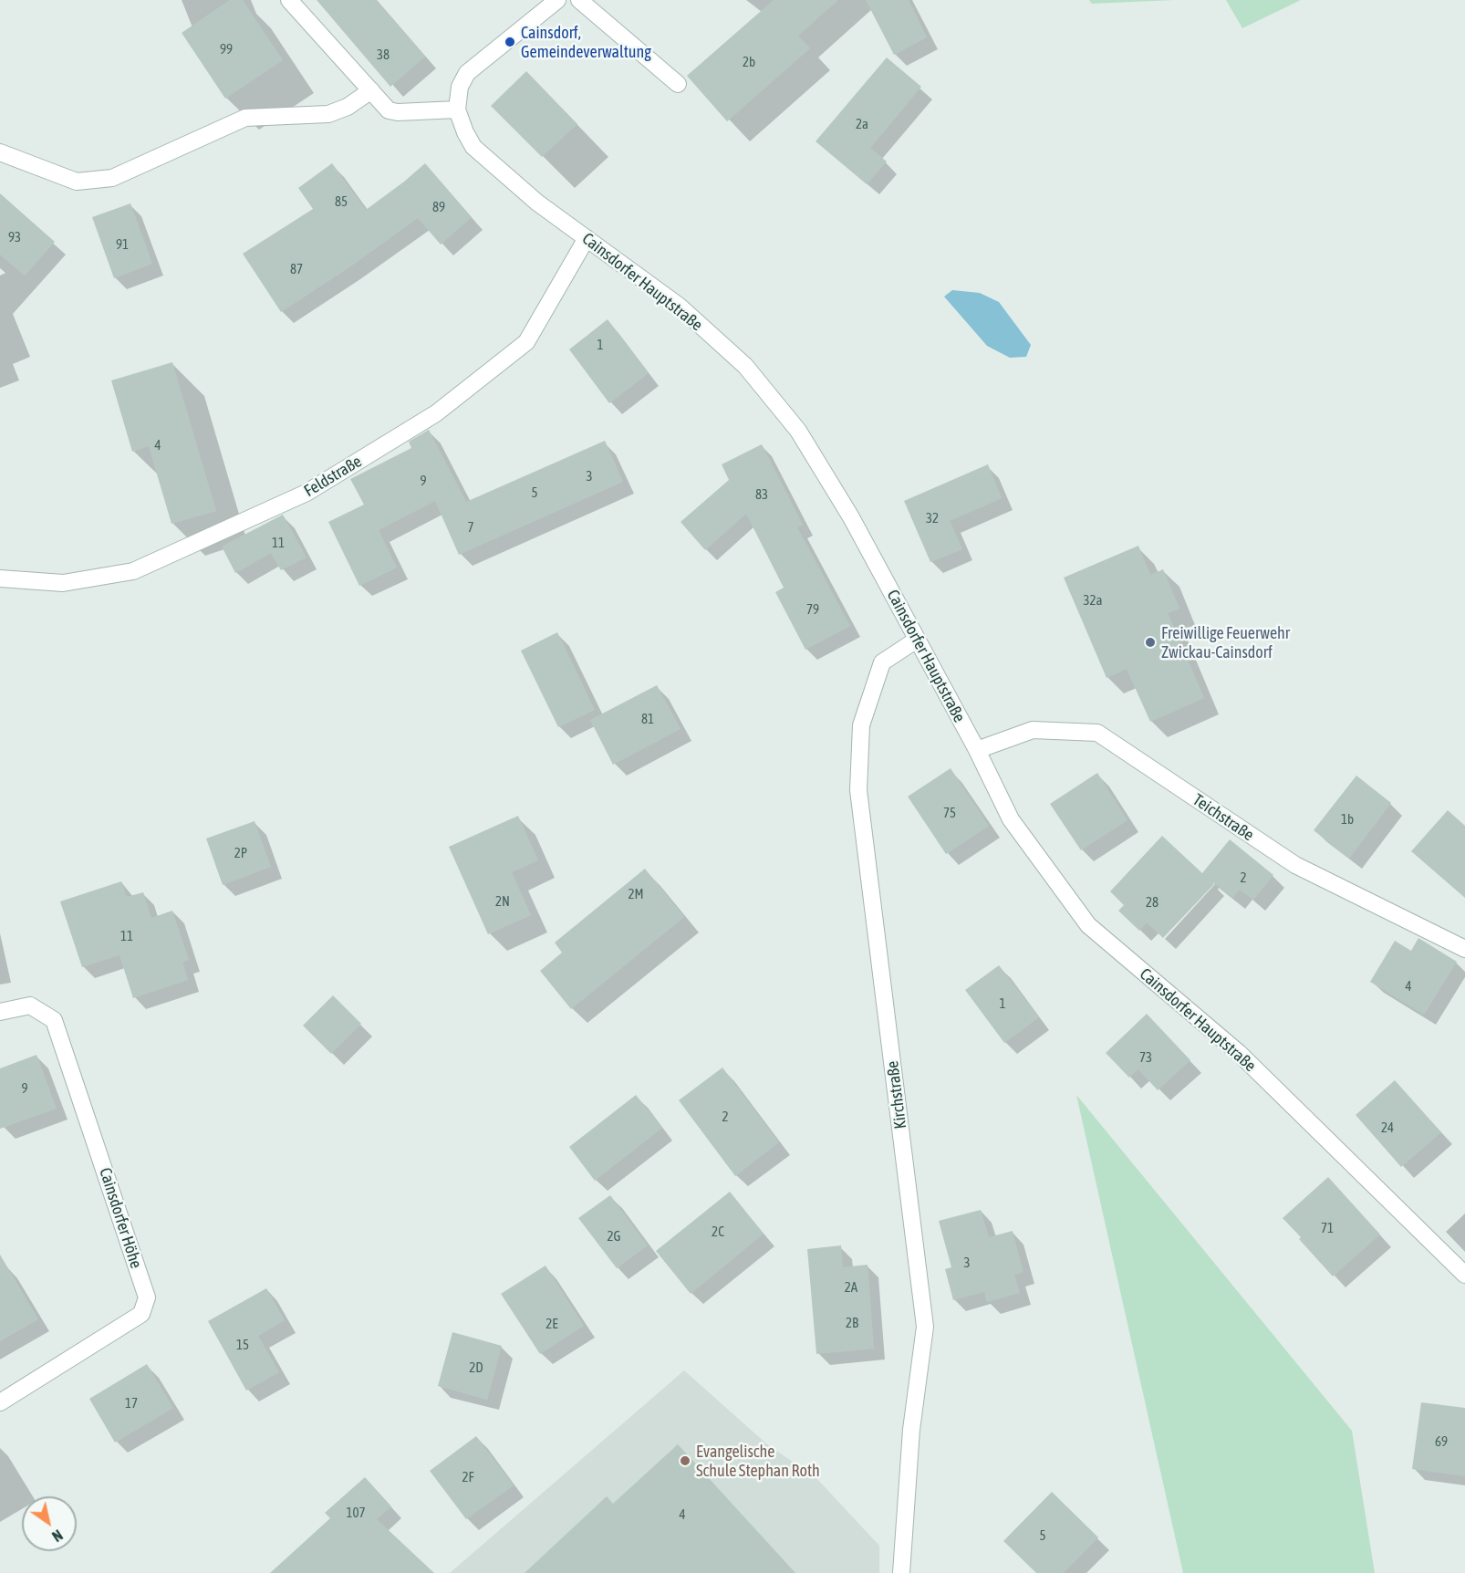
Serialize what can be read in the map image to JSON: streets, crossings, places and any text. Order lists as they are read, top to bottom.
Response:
{
  "streets": {
    "street": [
      "Cainsdorfer Hauptstraße",
      "Feldstraße",
      "Teichstraße",
      "Kirchstraße",
      "Cainsdorfer Höhe"
    ]
  },
  "crossings": [
    ["Cainsdorfer Hauptstraße", "Feldstraße"],
    ["Cainsdorfer Hauptstraße", "Teichstraße"],
    ["Cainsdorfer Hauptstraße", "Kirchstraße"]
  ],
  "places": ["Cainsdorf, Gemeindeverwaltung", "Freiwillige Feuerwehr Zwickau-Cainsdorf", "Evangelische Schule Stephan Roth"],
  "house_numbers": [
    "99",
    "38",
    "2b",
    "2a",
    "85",
    "89",
    "93",
    "91",
    "87",
    "1",
    "4",
    "3",
    "9",
    "5",
    "83",
    "32",
    "7",
    "11",
    "32a",
    "79",
    "81",
    "75",
    "1b",
    "2P",
    "2",
    "2M",
    "2N",
    "28",
    "11",
    "4",
    "1",
    "73",
    "9",
    "2",
    "24",
    "71",
    "2C",
    "2G",
    "3",
    "2A",
    "2B",
    "2E",
    "15",
    "2D",
    "17",
    "69",
    "2F",
    "107",
    "4",
    "5"
  ],
  "north": "bottom right"
}
